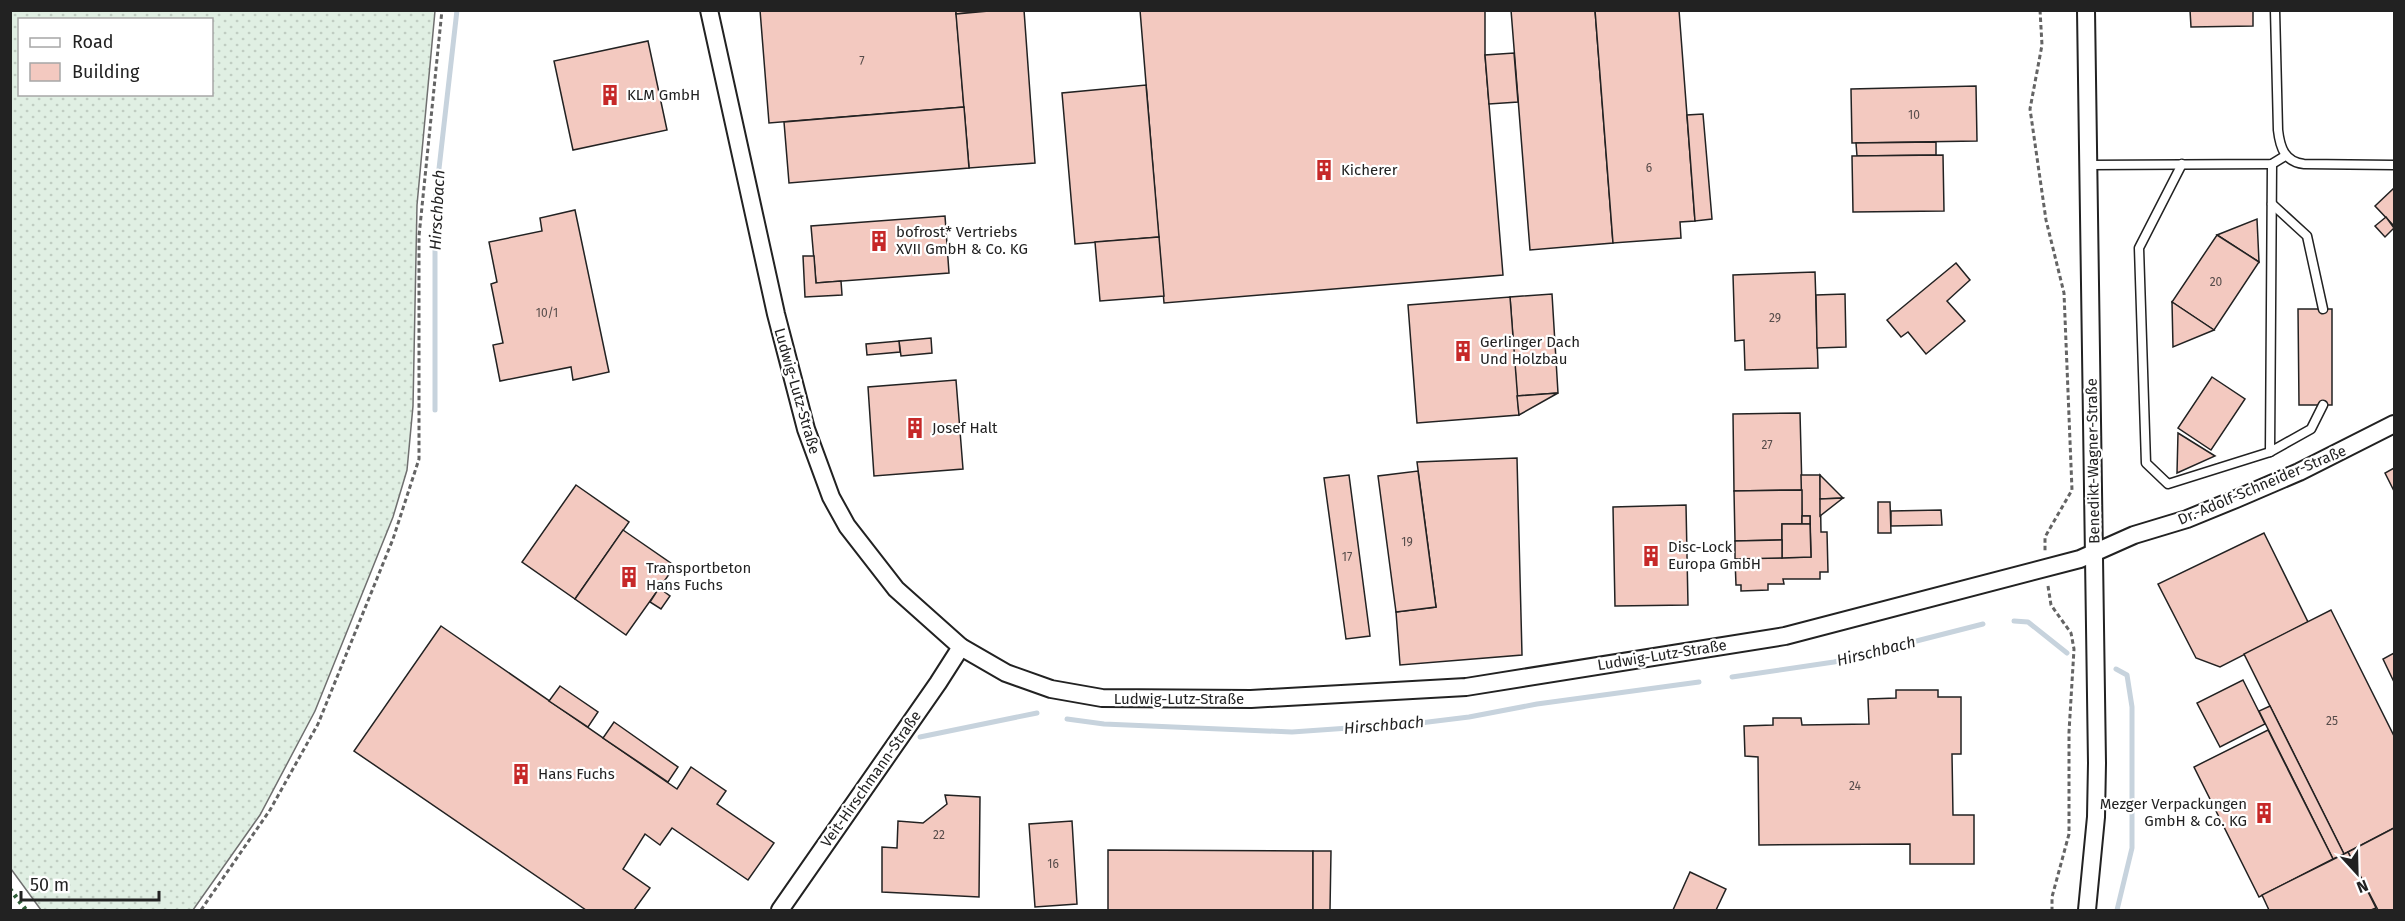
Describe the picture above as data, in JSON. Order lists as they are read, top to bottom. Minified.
{"streets":{"street":["Ludwig-Lutz-Straße","Benedikt-Wagner-Straße","Dr.-Adolf-Schneider-Straße","Veit-Hirschmann-Straße"]},"crossings":[["Ludwig-Lutz-Straße","Benedikt-Wagner-Straße"],["Ludwig-Lutz-Straße","Dr.-Adolf-Schneider-Straße"],["Ludwig-Lutz-Straße","Veit-Hirschmann-Straße"],["Benedikt-Wagner-Straße","Dr.-Adolf-Schneider-Straße"]],"water":["Hirschbach"],"places":{"building":["KLM GmbH","Kicherer","bofrost* Vertriebs XVII GmbH & Co. KG","Gerlinger Dach Und Holzbau","Josef Halt","Disc-Lock Europa GmbH","Transportbeton Hans Fuchs","Hans Fuchs","Mezger Verpackungen GmbH & Co. KG"]},"house_numbers":["7","10","6","20","10/1","29","27","19","17","25","24","22","16"],"legend":["Road","Building"],"scale_bar":"50 m","north":"bottom"}
